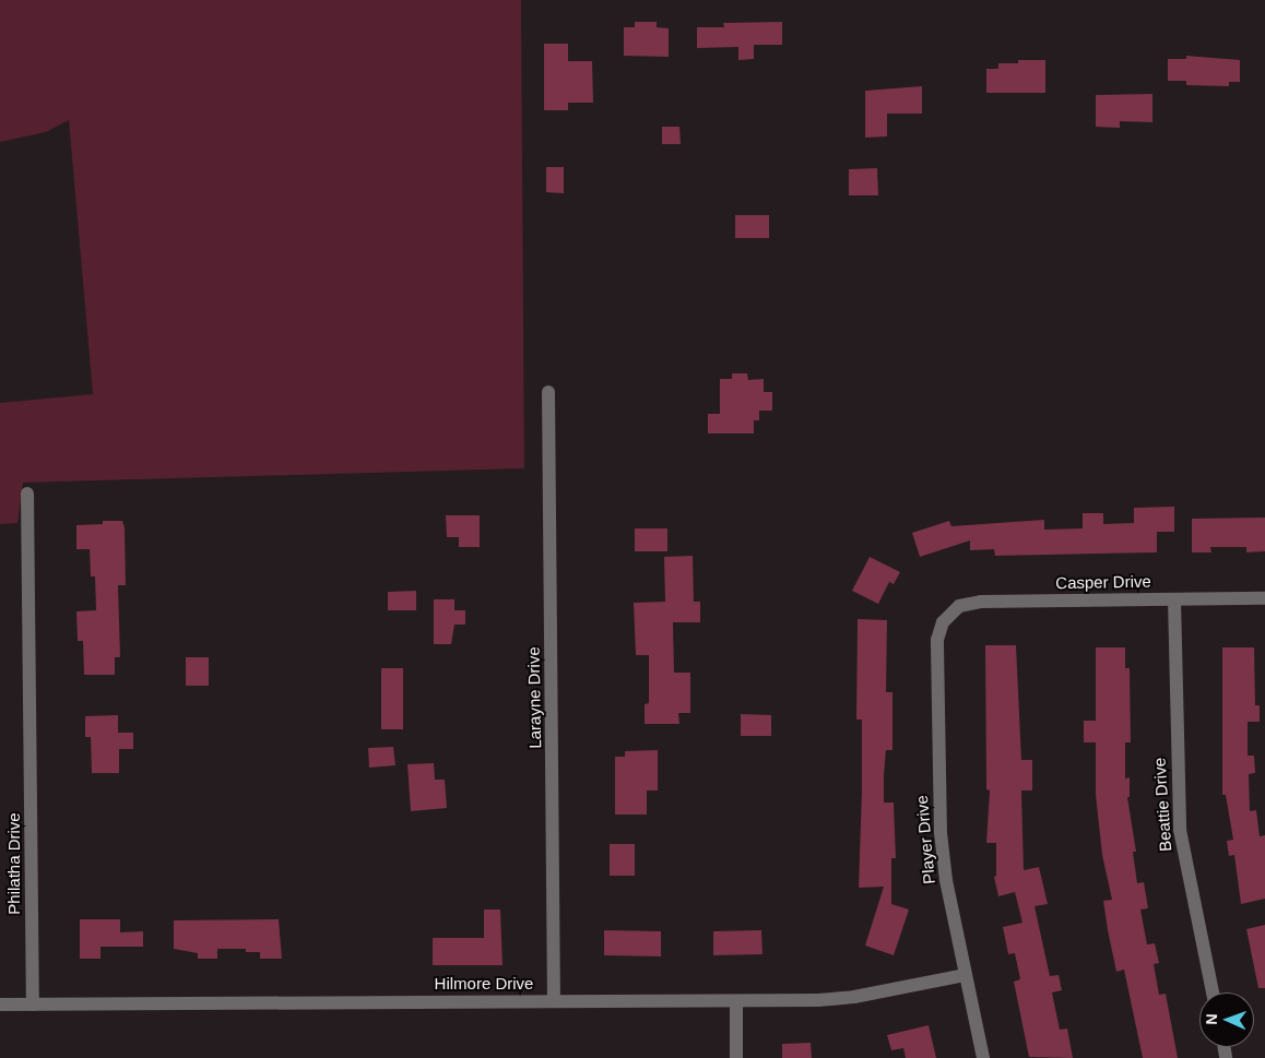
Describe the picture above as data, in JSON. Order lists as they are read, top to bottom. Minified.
{"streets":{"street":["Casper Drive","Larayne Drive","Beattie Drive","Player Drive","Philatha Drive","Hilmore Drive"]},"crossings":[["Casper Drive","Beattie Drive"],["Casper Drive","Player Drive"],["Larayne Drive","Hilmore Drive"],["Player Drive","Hilmore Drive"],["Philatha Drive","Hilmore Drive"]],"north":"left"}
